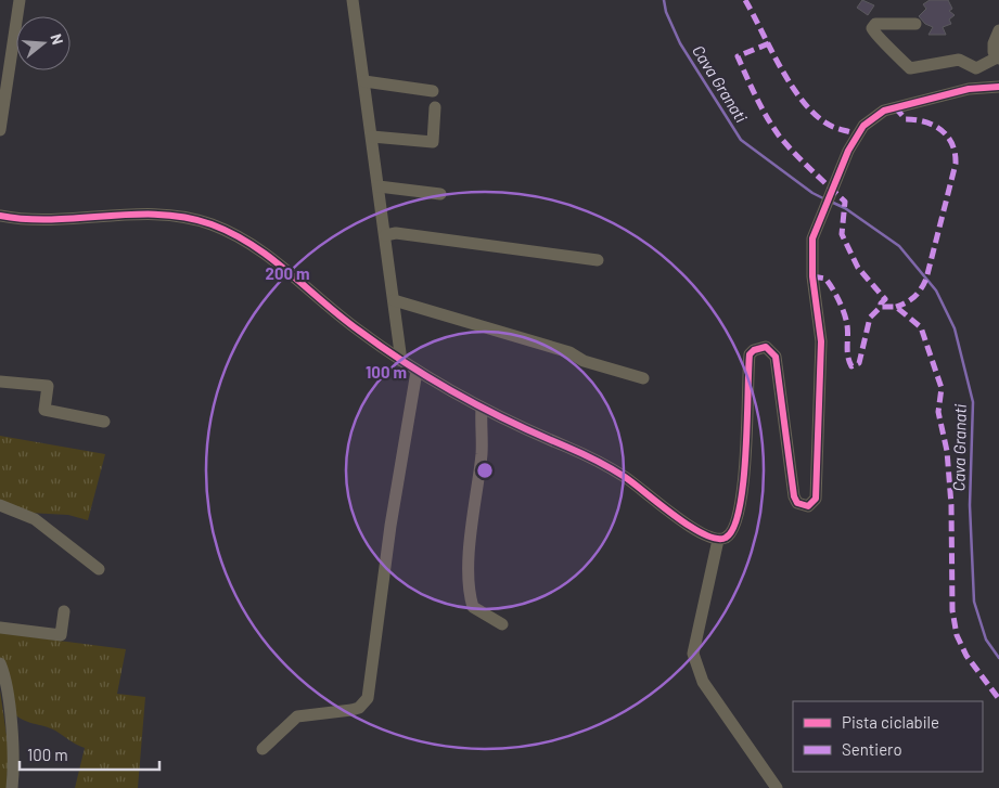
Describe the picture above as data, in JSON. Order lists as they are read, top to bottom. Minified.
{"water":["Cava Granati"],"legend":["Pista ciclabile","Sentiero"],"scale_bar":"100 m","north":"right","rings":["200 m","100 m"]}
